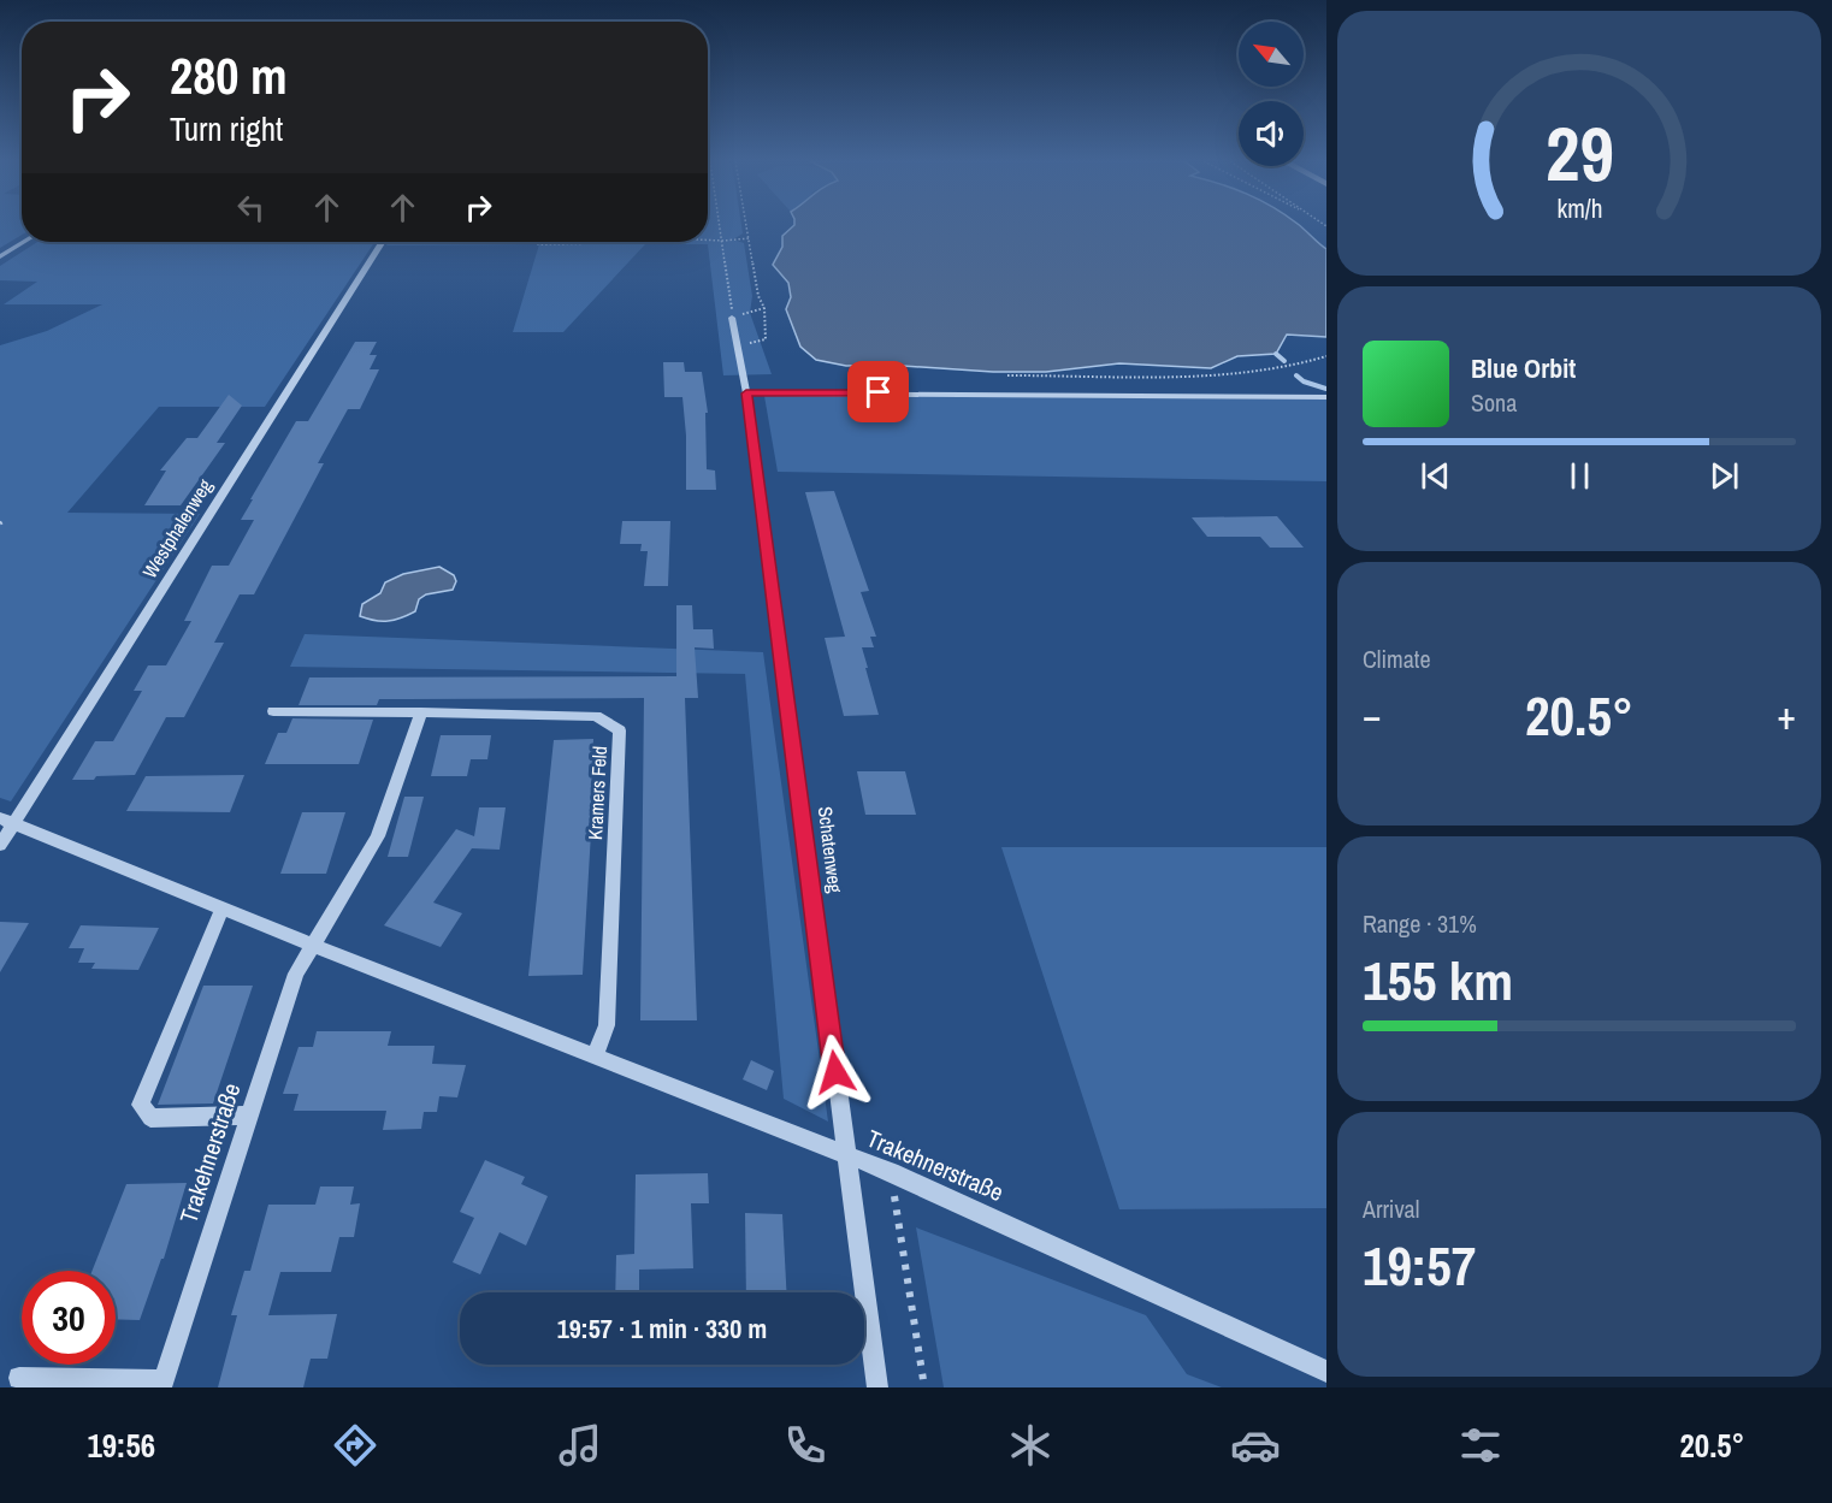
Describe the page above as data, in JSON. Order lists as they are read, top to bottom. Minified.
{"streets":{"street":["Westphalenweg","Kramers Feld","Schatenweg","Trakehnerstraße"]},"crossings":[["Westphalenweg","Trakehnerstraße"],["Kramers Feld","Trakehnerstraße"],["Schatenweg","Trakehnerstraße"]],"north":"top left","page":{"turn":["280 m","Turn right"],"song":["Blue Orbit","Sona"],"tile":["Climate",["Range · 31%","155 km"],["Arrival","19:57"]],"heat":["−","20.5°","+"],"limit":"30","trip":"19:57 · 1 min · 330 m","tabs":["19:56","20.5°"],"gauge":["29","km/h"]}}
